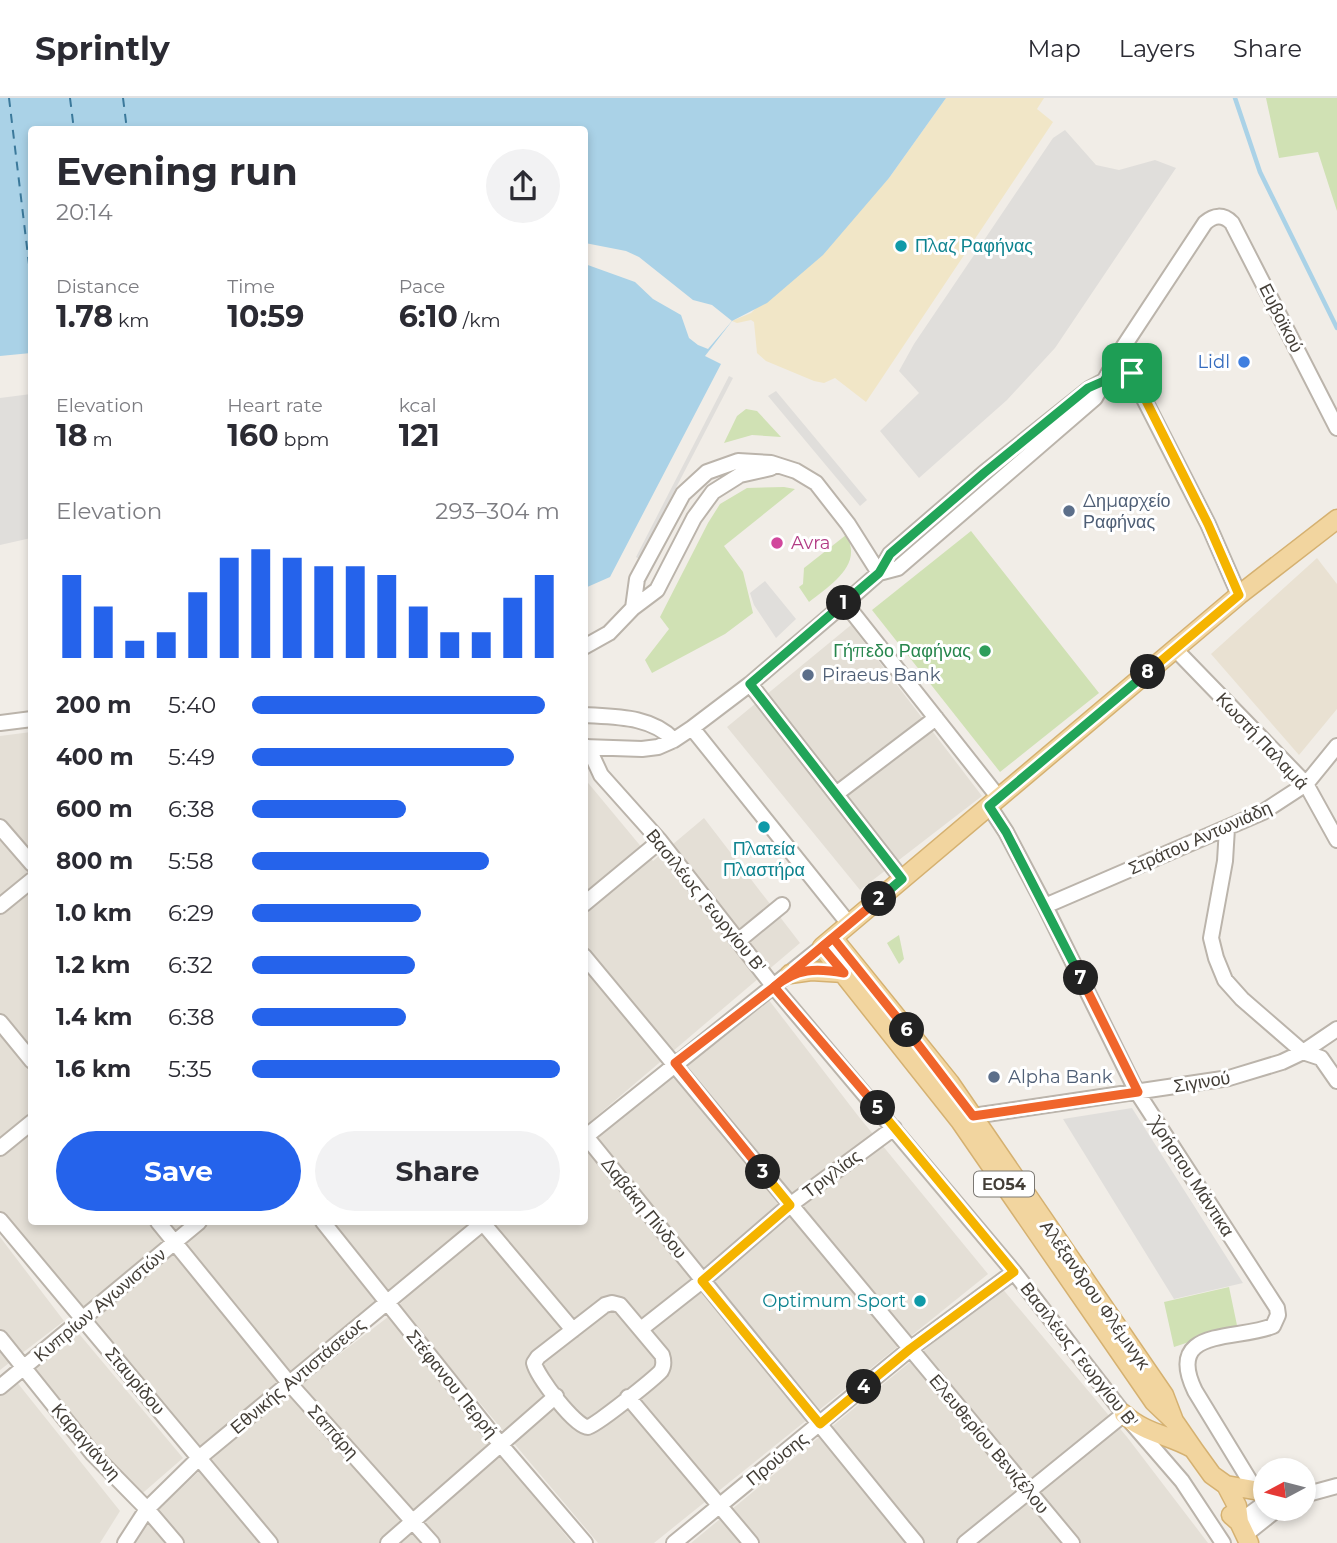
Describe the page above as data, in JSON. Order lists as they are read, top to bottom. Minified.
{"streets":{"main road":["ΕΟ54","Αλέξανδρου Φλέμινγκ"],"street":["Ευβοϊκού","Κωστή Παλαμά","Στράτου Αντωνιάδη","Βασιλέως Γεωργίου Β'","Σιγινού","Τριγλίας","Χρήστου Μάντικα","Δαβάκη Πίνδου","Κυπρίων Αγωνιστών","Εθνικής Αντιστάσεως","Σταυρίδου","Στέφανου Περρή","Σαπάρη","Καραγιάννη","Ελευθερίου Βενιζέλου","Προύσης"]},"crossings":[["Κωστή Παλαμά","Στράτου Αντωνιάδη"],["Στράτου Αντωνιάδη","Χρήστου Μάντικα"],["Βασιλέως Γεωργίου Β'","Τριγλίας"],["Βασιλέως Γεωργίου Β'","Προύσης"],["Σιγινού","Χρήστου Μάντικα"],["Σιγινού","Αλέξανδρου Φλέμινγκ"],["Τριγλίας","Δαβάκη Πίνδου"],["Τριγλίας","Ελευθερίου Βενιζέλου"],["Δαβάκη Πίνδου","Προύσης"],["Κυπρίων Αγωνιστών","Σταυρίδου"],["Κυπρίων Αγωνιστών","Σαπάρη"],["Κυπρίων Αγωνιστών","Καραγιάννη"],["Εθνικής Αντιστάσεως","Σταυρίδου"],["Εθνικής Αντιστάσεως","Στέφανου Περρή"],["Εθνικής Αντιστάσεως","Σαπάρη"],["Εθνικής Αντιστάσεως","Καραγιάννη"],["Ελευθερίου Βενιζέλου","Προύσης"]],"places":["Πλαζ Ραφήνας","Lidl","Δημαρχείο Ραφήνας","Avra","Γήπεδο Ραφήνας","Piraeus Bank","Πλατεία Πλαστήρα","Alpha Bank","Optimum Sport"],"north":"left","page":{"header":"Sprintly","nav":["Map","Layers","Share"],"heading":["Evening run","20:14"],"stats":[["Distance","1.78 km"],["Time","10:59"],["Pace","6:10 /km"],["Elevation","18 m"],["Heart rate","160 bpm"],["kcal","121"]],"chart":["Elevation","293–304 m"],"pins":["1","8","2","7","6","5","3","4"],"list":[{"name":"200 m","note":"5:40"},{"name":"400 m","note":"5:49"},{"name":"600 m","note":"6:38"},{"name":"800 m","note":"5:58"},{"name":"1.0 km","note":"6:29"},{"name":"1.2 km","note":"6:32"},{"name":"1.4 km","note":"6:38"},{"name":"1.6 km","note":"5:35"}],"buttons":["Save","Share"]}}
